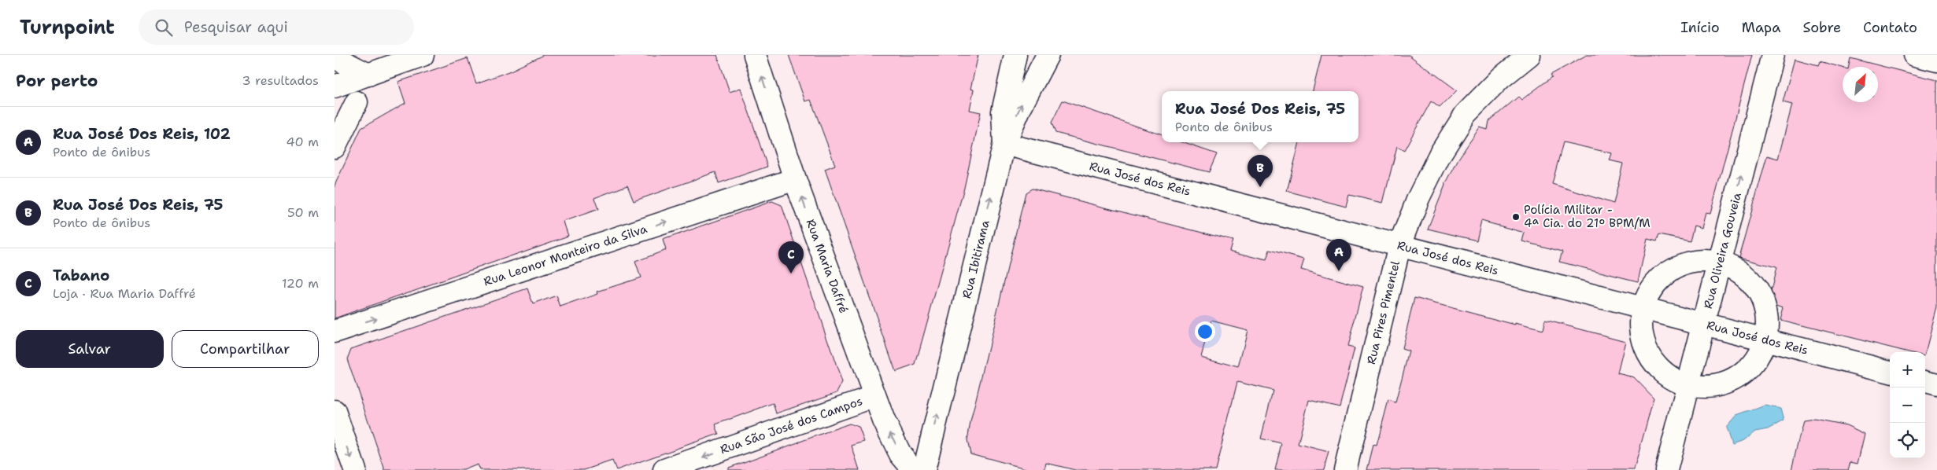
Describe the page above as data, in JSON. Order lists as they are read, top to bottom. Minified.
{"streets":{"street":["Rua José dos Reis","Rua Oliveira Gouveia","Rua Leonor Monteiro da Silva","Rua Ibitirama","Rua Maria Daffré","Rua Pires Pimentel","Rua São José dos Campos"]},"crossings":[["Rua José dos Reis","Rua Oliveira Gouveia"],["Rua José dos Reis","Rua Ibitirama"],["Rua José dos Reis","Rua Pires Pimentel"],["Rua Leonor Monteiro da Silva","Rua Maria Daffré"],["Rua Maria Daffré","Rua São José dos Campos"]],"one_way":["Rua Oliveira Gouveia","Rua Leonor Monteiro da Silva","Rua Ibitirama","Rua Maria Daffré","Rua São José dos Campos"],"places":["Polícia Militar - 4ª Cia. do 21º BPM/M"],"north":"top right","page":{"header":"Turnpoint","search":"Pesquisar aqui","nav":["Início","Mapa","Sobre","Contato"],"heading":["Por perto","3 resultados"],"popup":["Rua José Dos Reis, 75","Ponto de ônibus"],"list":[{"mark":"A","name":"Rua José Dos Reis, 102","note":"Ponto de ônibus","value":"40 m"},{"mark":"B","name":"Rua José Dos Reis, 75","note":"Ponto de ônibus","value":"50 m"},{"mark":"C","name":"Tabano","note":"Loja · Rua Maria Daffré","value":"120 m"}],"pins":["B","A","C"],"buttons":["Salvar","Compartilhar"],"map_buttons":["+","−"]}}
